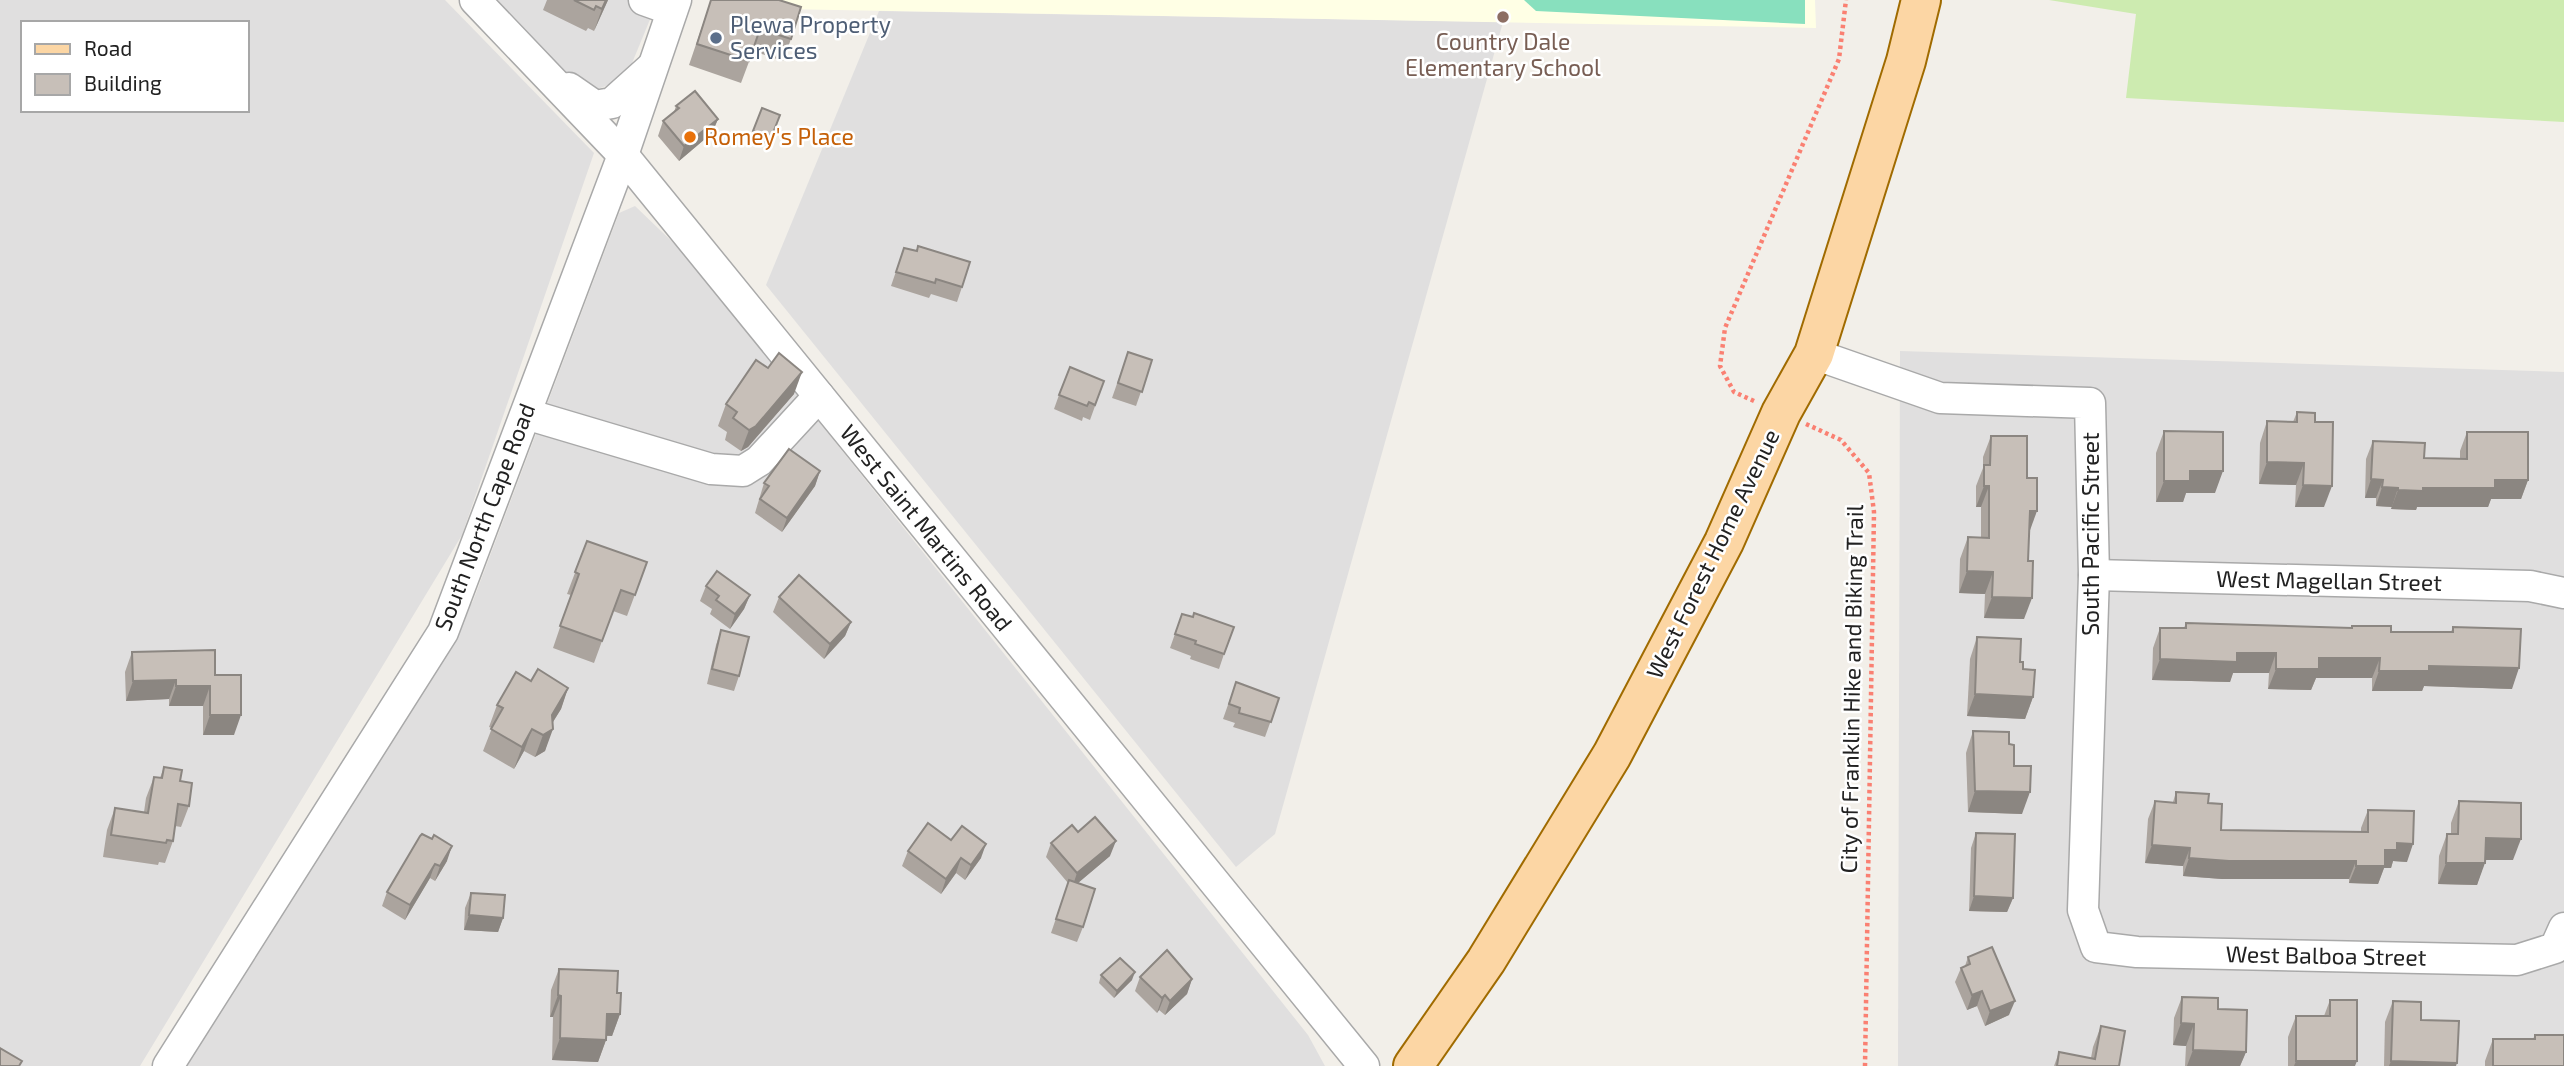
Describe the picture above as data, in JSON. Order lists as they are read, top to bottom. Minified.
{"streets":{"main road":["West Forest Home Avenue"],"street":["South North Cape Road","West Saint Martins Road","South Pacific Street","West Magellan Street","West Balboa Street"],"path":["City of Franklin Hike and Biking Trail"]},"crossings":[["South North Cape Road","West Saint Martins Road"],["South Pacific Street","West Forest Home Avenue"],["South Pacific Street","West Magellan Street"],["South Pacific Street","West Balboa Street"],["West Forest Home Avenue","City of Franklin Hike and Biking Trail"]],"places":["Country Dale Elementary School","Plewa Property Services","Romey's Place"],"legend":["Road","Building"]}
